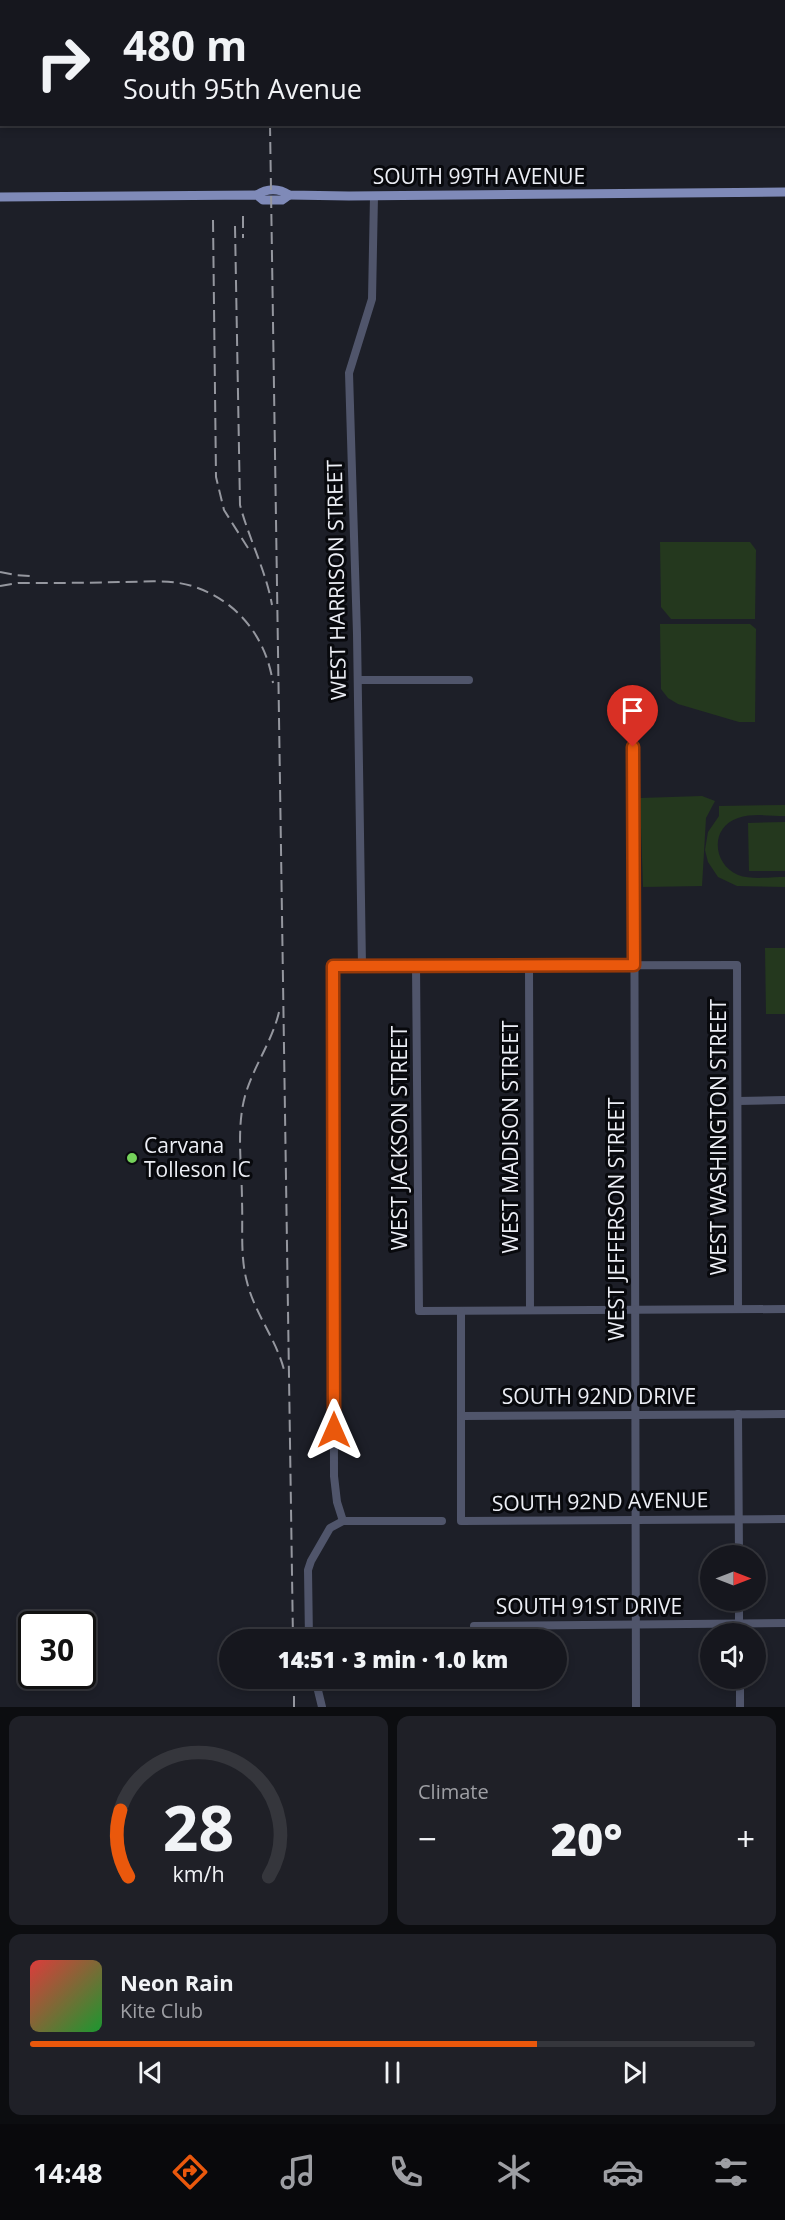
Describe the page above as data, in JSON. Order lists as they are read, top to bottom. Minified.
{"streets":{"main road":["SOUTH 99TH AVENUE"],"street":["WEST HARRISON STREET","WEST MADISON STREET","WEST WASHINGTON STREET","WEST JACKSON STREET","WEST JEFFERSON STREET","SOUTH 92ND DRIVE","SOUTH 92ND AVENUE","SOUTH 91ST DRIVE"]},"crossings":[["SOUTH 99TH AVENUE","WEST HARRISON STREET"],["WEST WASHINGTON STREET","WEST JEFFERSON STREET"],["WEST JEFFERSON STREET","SOUTH 92ND DRIVE"],["WEST JEFFERSON STREET","SOUTH 92ND AVENUE"],["WEST JEFFERSON STREET","SOUTH 91ST DRIVE"],["SOUTH 92ND DRIVE","SOUTH 92ND AVENUE"]],"places":["Carvana Tolleson IC"],"north":"right","page":{"turn":["480 m","South 95th Avenue"],"limit":"30","trip":"14:51 · 3 min · 1.0 km","tile":"Climate","heat":["−","20°","+"],"song":["Neon Rain","Kite Club"],"tabs":"14:48","gauge":["28","km/h"]}}
